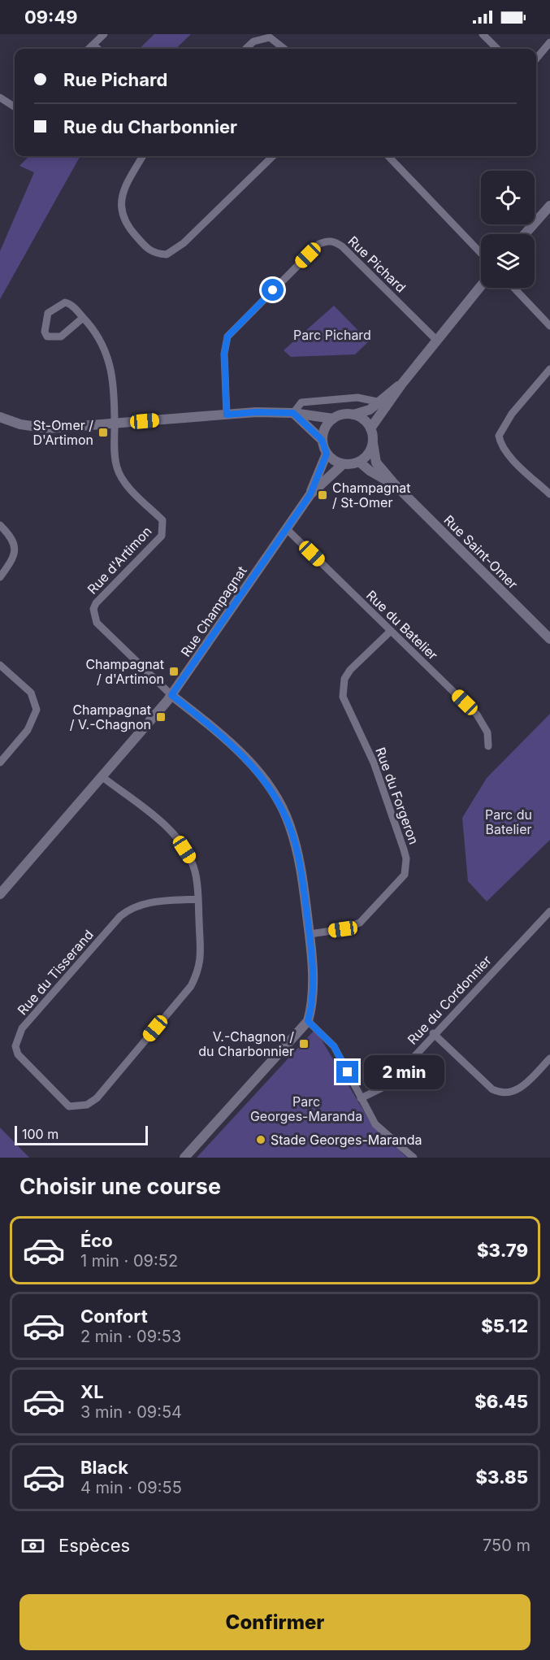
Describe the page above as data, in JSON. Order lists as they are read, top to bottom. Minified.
{"streets":{"street":["Rue Pichard","Rue Saint-Omer","Rue d'Artimon","Rue Champagnat","Rue du Batelier","Rue du Forgeron","Rue du Tisserand","Rue du Cordonnier"]},"crossings":[["Rue Saint-Omer","Rue Champagnat"],["Rue d'Artimon","Rue Champagnat"],["Rue Champagnat","Rue du Batelier"],["Rue Champagnat","Rue du Tisserand"],["Rue du Batelier","Rue du Forgeron"]],"parks":["Parc Pichard","Parc du Batelier","Parc Georges-Maranda"],"places":{"transit":["St-Omer / D'Artimon","Champagnat / St-Omer","Champagnat / d'Artimon","Champagnat / V.-Chagnon","V.-Chagnon / du Charbonnier"],"other":["Stade Georges-Maranda"]},"scale_bar":"100 m","page":{"status":"09:49","banner":["Rue Pichard","Rue du Charbonnier"],"bubble":"2 min","scale":"100 m","heading":"Choisir une course","list":[{"name":"Éco","note":"1 min · 09:52","value":"$3.79"},{"name":"Confort","note":"2 min · 09:53","value":"$5.12"},{"name":"XL","note":"3 min · 09:54","value":"$6.45"},{"name":"Black","note":"4 min · 09:55","value":"$3.85"}],"pay":["Espèces","750 m"],"buttons":"Confirmer"}}
